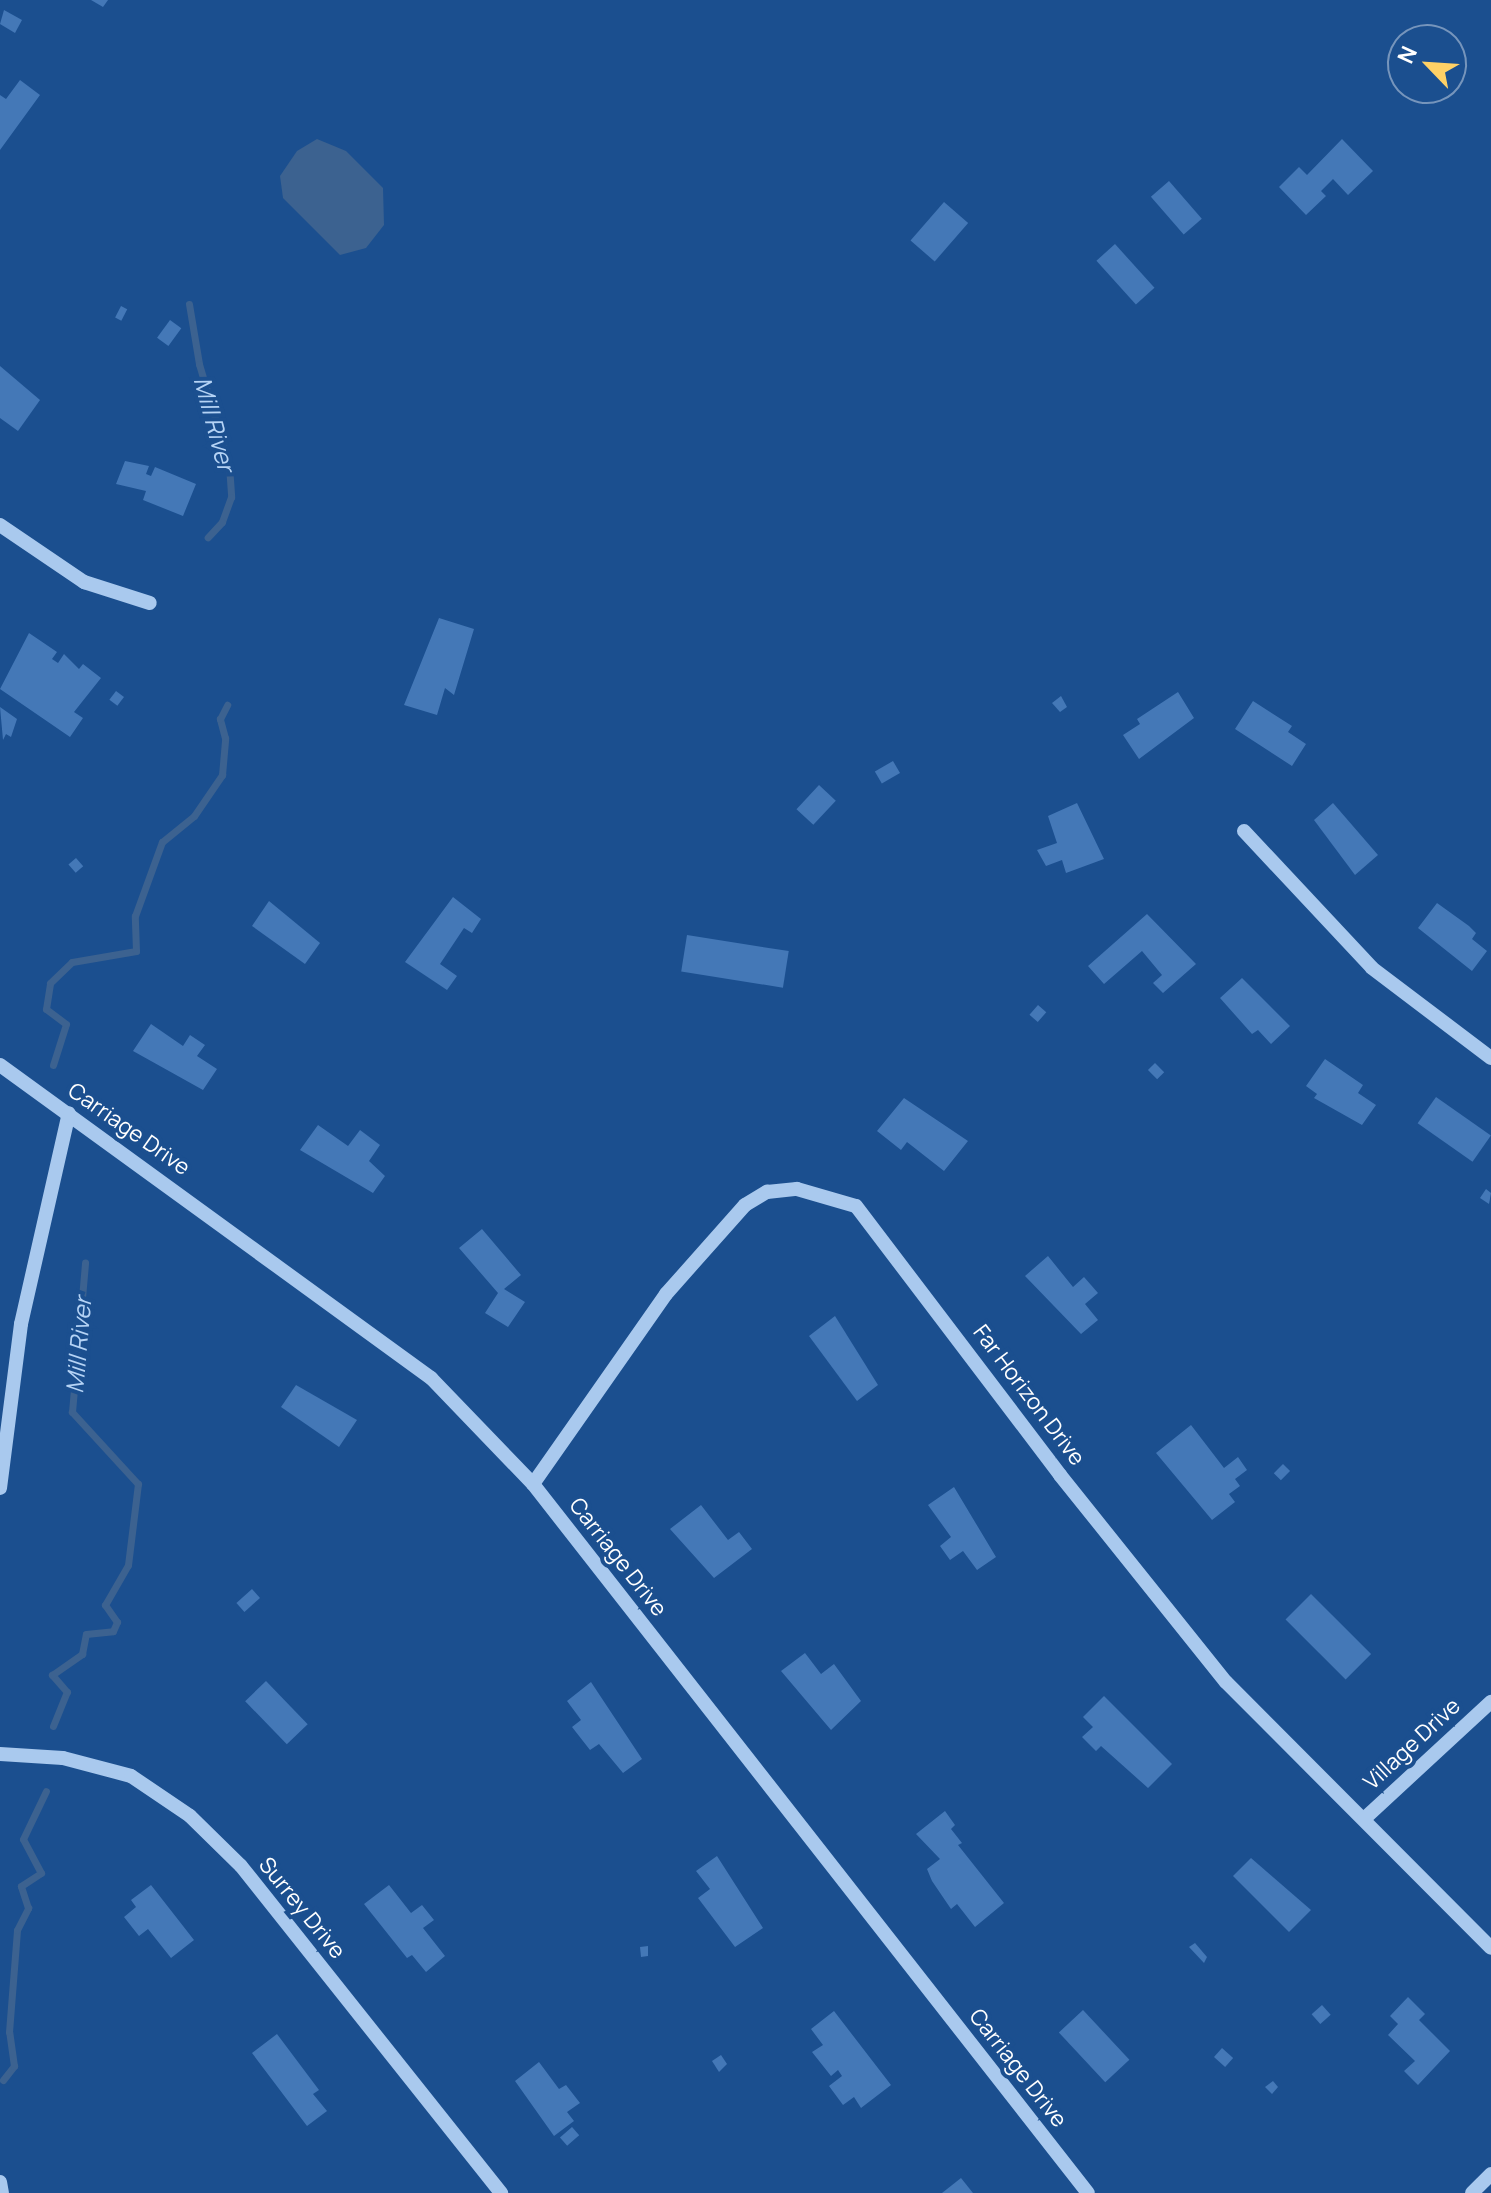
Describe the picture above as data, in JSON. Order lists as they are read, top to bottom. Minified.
{"streets":{"street":["Carriage Drive","Far Horizon Drive","Village Drive","Surrey Drive"]},"crossings":[["Carriage Drive","Far Horizon Drive"],["Far Horizon Drive","Village Drive"]],"water":["Mill River"],"north":"top left"}
